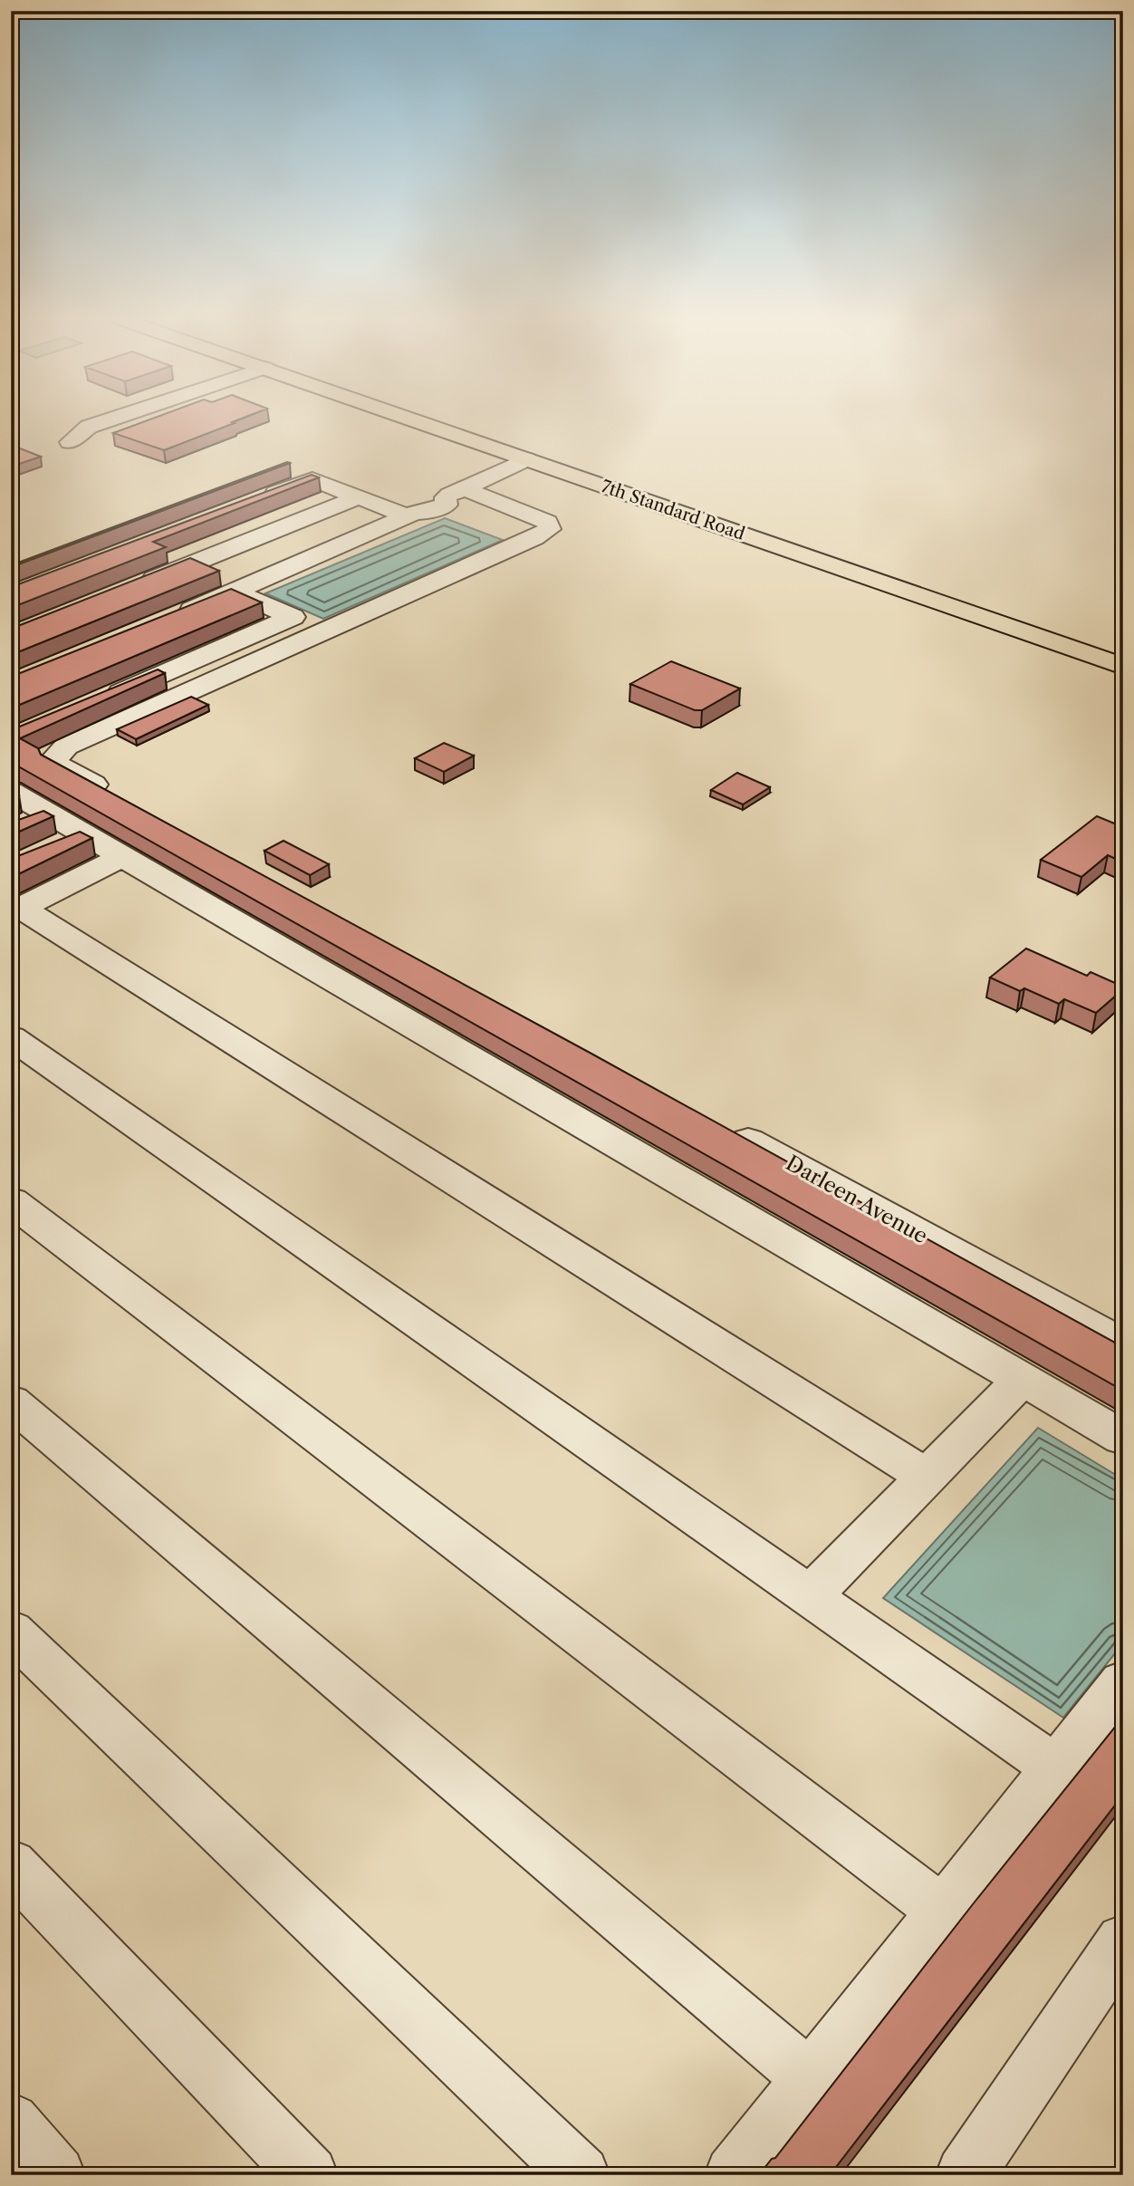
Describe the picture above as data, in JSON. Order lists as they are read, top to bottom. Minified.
{"streets":{"main road":["7th Standard Road"],"street":["Darleen Avenue"]}}
